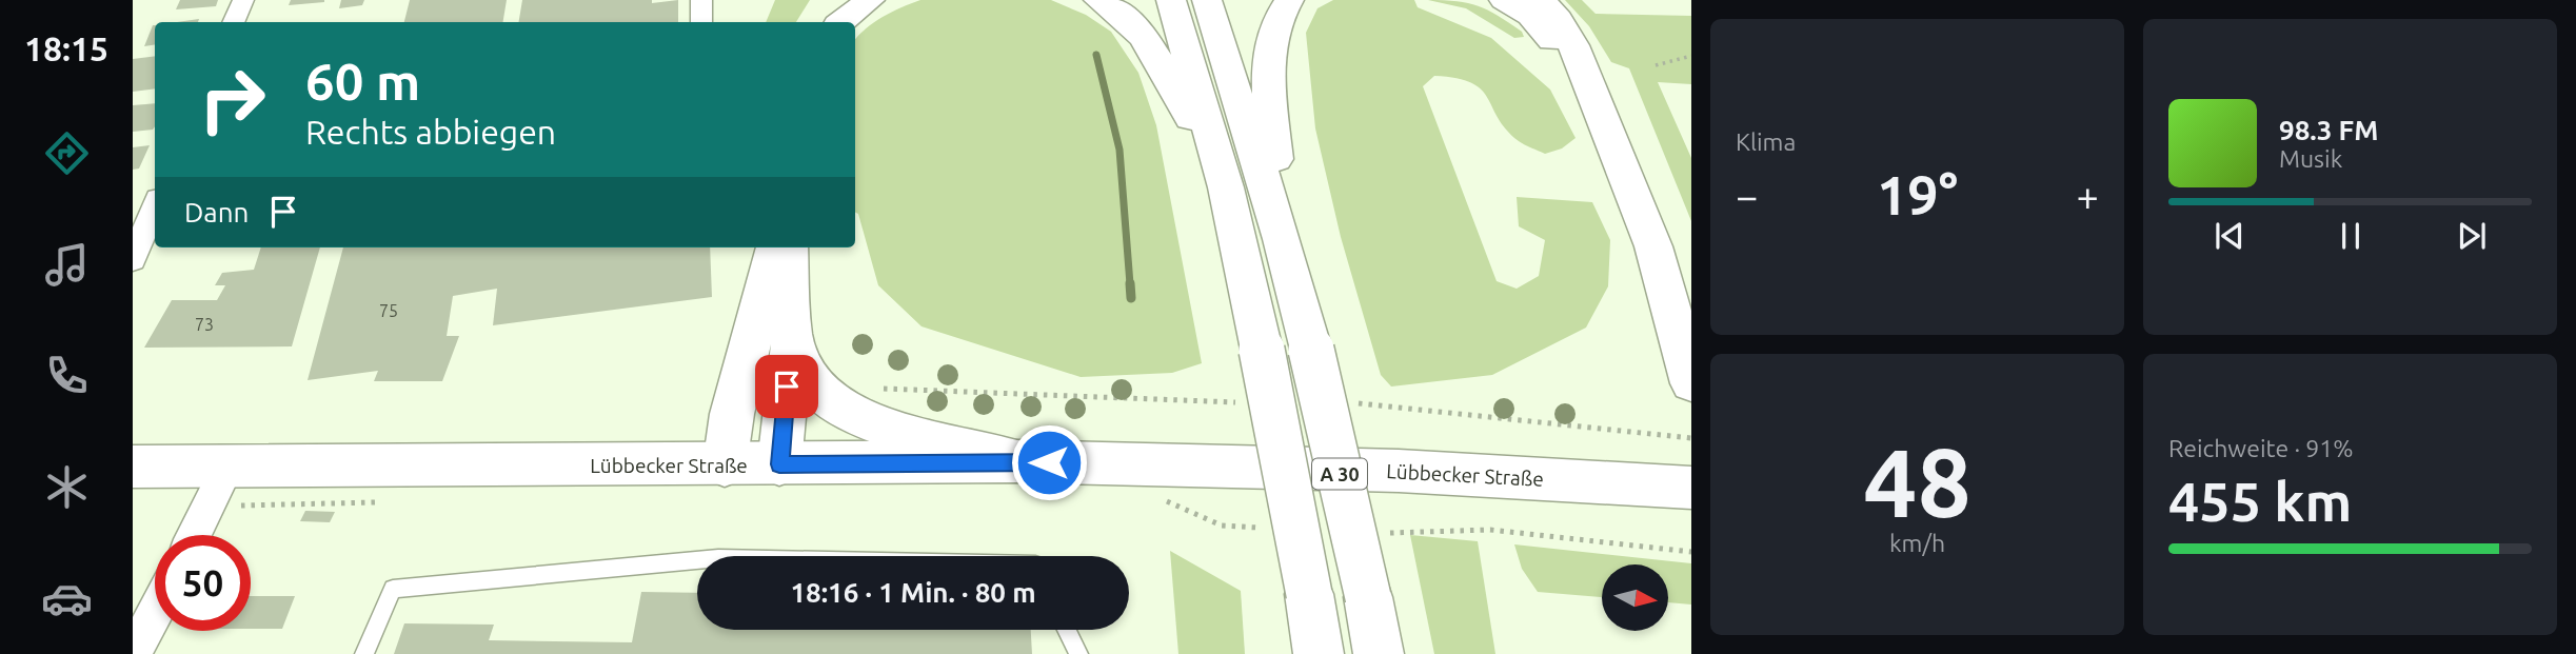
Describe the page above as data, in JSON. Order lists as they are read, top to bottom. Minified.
{"streets":{"main road":["Lübbecker Straße","A 30"]},"house_numbers":["75","73"],"north":"right","page":{"tabs":"18:15","tile":["Klima",["48","km/h"],["Reichweite · 91%","455 km"]],"turn":["60 m","Rechts abbiegen"],"song":["98.3 FM","Musik"],"heat":["−","19°","+"],"then":"Dann","limit":"50","trip":"18:16 · 1 Min. · 80 m"}}
